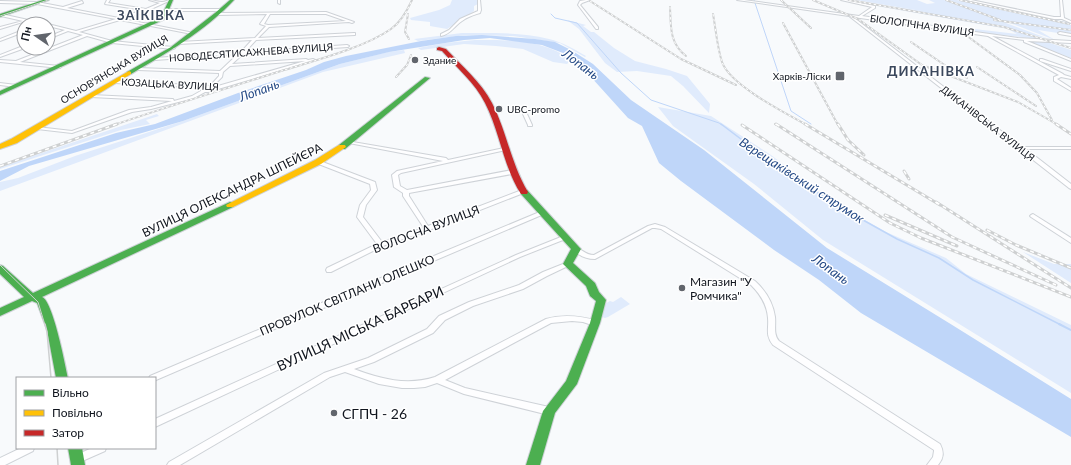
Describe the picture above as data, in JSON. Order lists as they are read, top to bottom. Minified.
{"streets":{"street":["БІОЛОГІЧНА ВУЛИЦЯ","НОВОДЕСЯТИСАЖНЕВА ВУЛИЦЯ","ОСНОВ’ЯНСЬКА ВУЛИЦЯ","КОЗАЦЬКА ВУЛИЦЯ","ДИКАНІВСЬКА ВУЛИЦЯ","ВУЛИЦЯ ОЛЕКСАНДРА ШПЕЙЄРА","ВОЛОСНА ВУЛИЦЯ","ПРОВУЛОК СВІТЛАНИ ОЛЕШКО","ВУЛИЦЯ МІСЬКА БАРБАРИ"]},"crossings":[["БІОЛОГІЧНА ВУЛИЦЯ","ДИКАНІВСЬКА ВУЛИЦЯ"],["НОВОДЕСЯТИСАЖНЕВА ВУЛИЦЯ","ОСНОВ’ЯНСЬКА ВУЛИЦЯ"],["ОСНОВ’ЯНСЬКА ВУЛИЦЯ","КОЗАЦЬКА ВУЛИЦЯ"]],"districts":["ЗАЇКІВКА","ДИКАНІВКА"],"water":["Лопань","Верещаківський струмок"],"places":{"other":["Здание","UBC-promo","Магазин \"У Ромчика\"","СГПЧ - 26"],"transit":["Харків-Ліски"]},"legend":["Вільно","Повільно","Затор"],"north":"left"}
